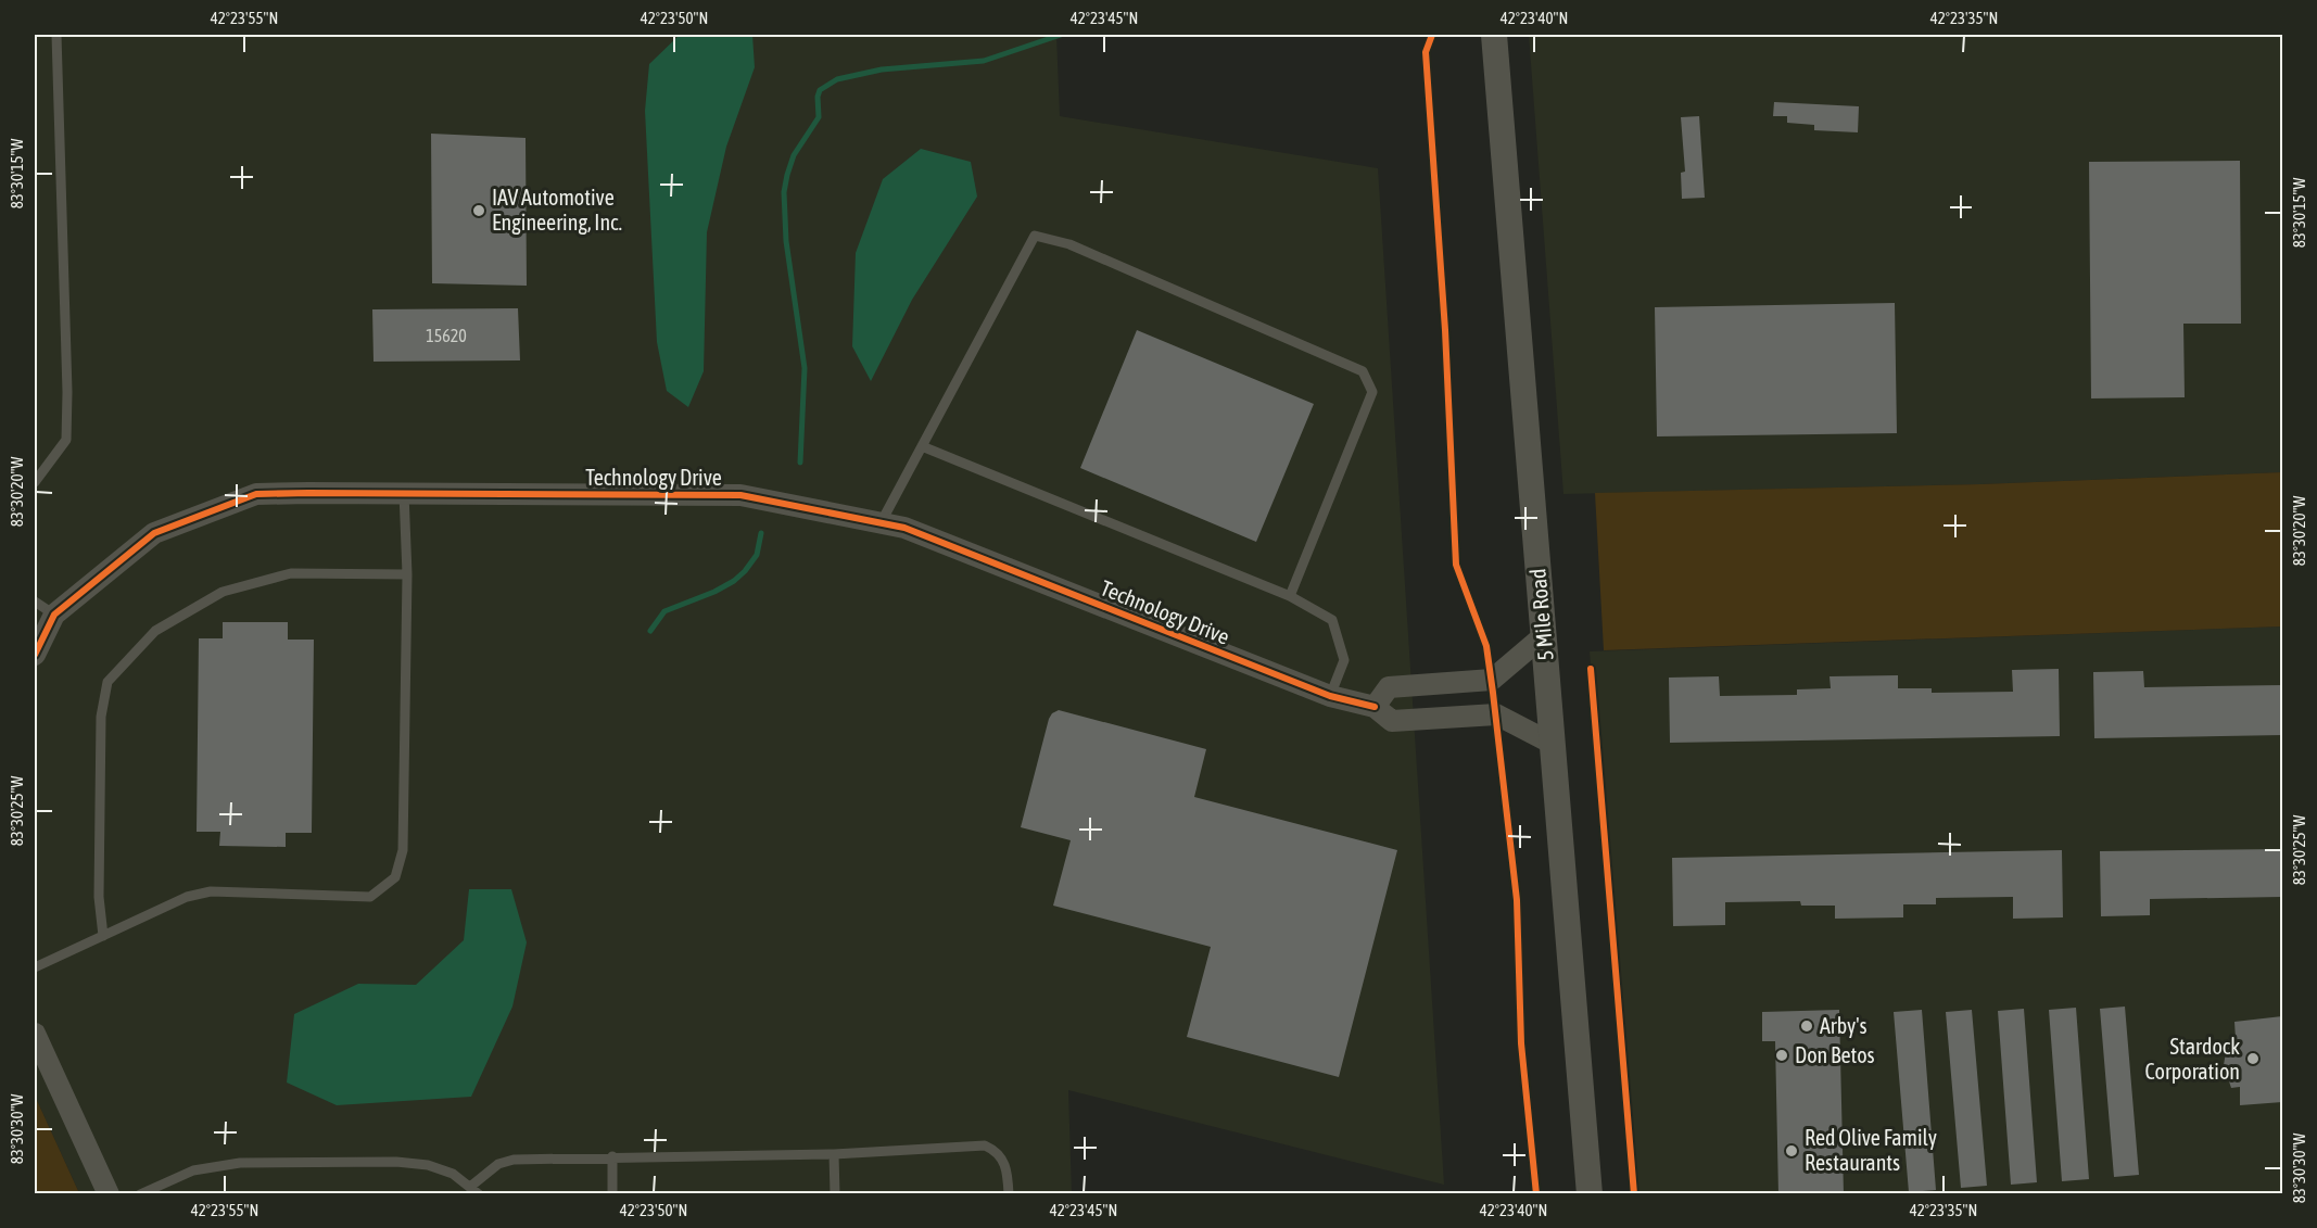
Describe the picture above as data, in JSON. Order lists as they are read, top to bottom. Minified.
{"streets":{"street":["Technology Drive","5 Mile Road"]},"crossings":[["Technology Drive","5 Mile Road"]],"places":["IAV Automotive Engineering, Inc.","Arby's","Don Betos","Stardock Corporation","Red Olive Family Restaurants"],"house_numbers":["15620"],"coordinates":["42°23'55\"N","42°23'50\"N","42°23'45\"N","42°23'40\"N","42°23'35\"N","83°30'15\"W","83°30'20\"W","83°30'25\"W","83°30'30\"W"]}
